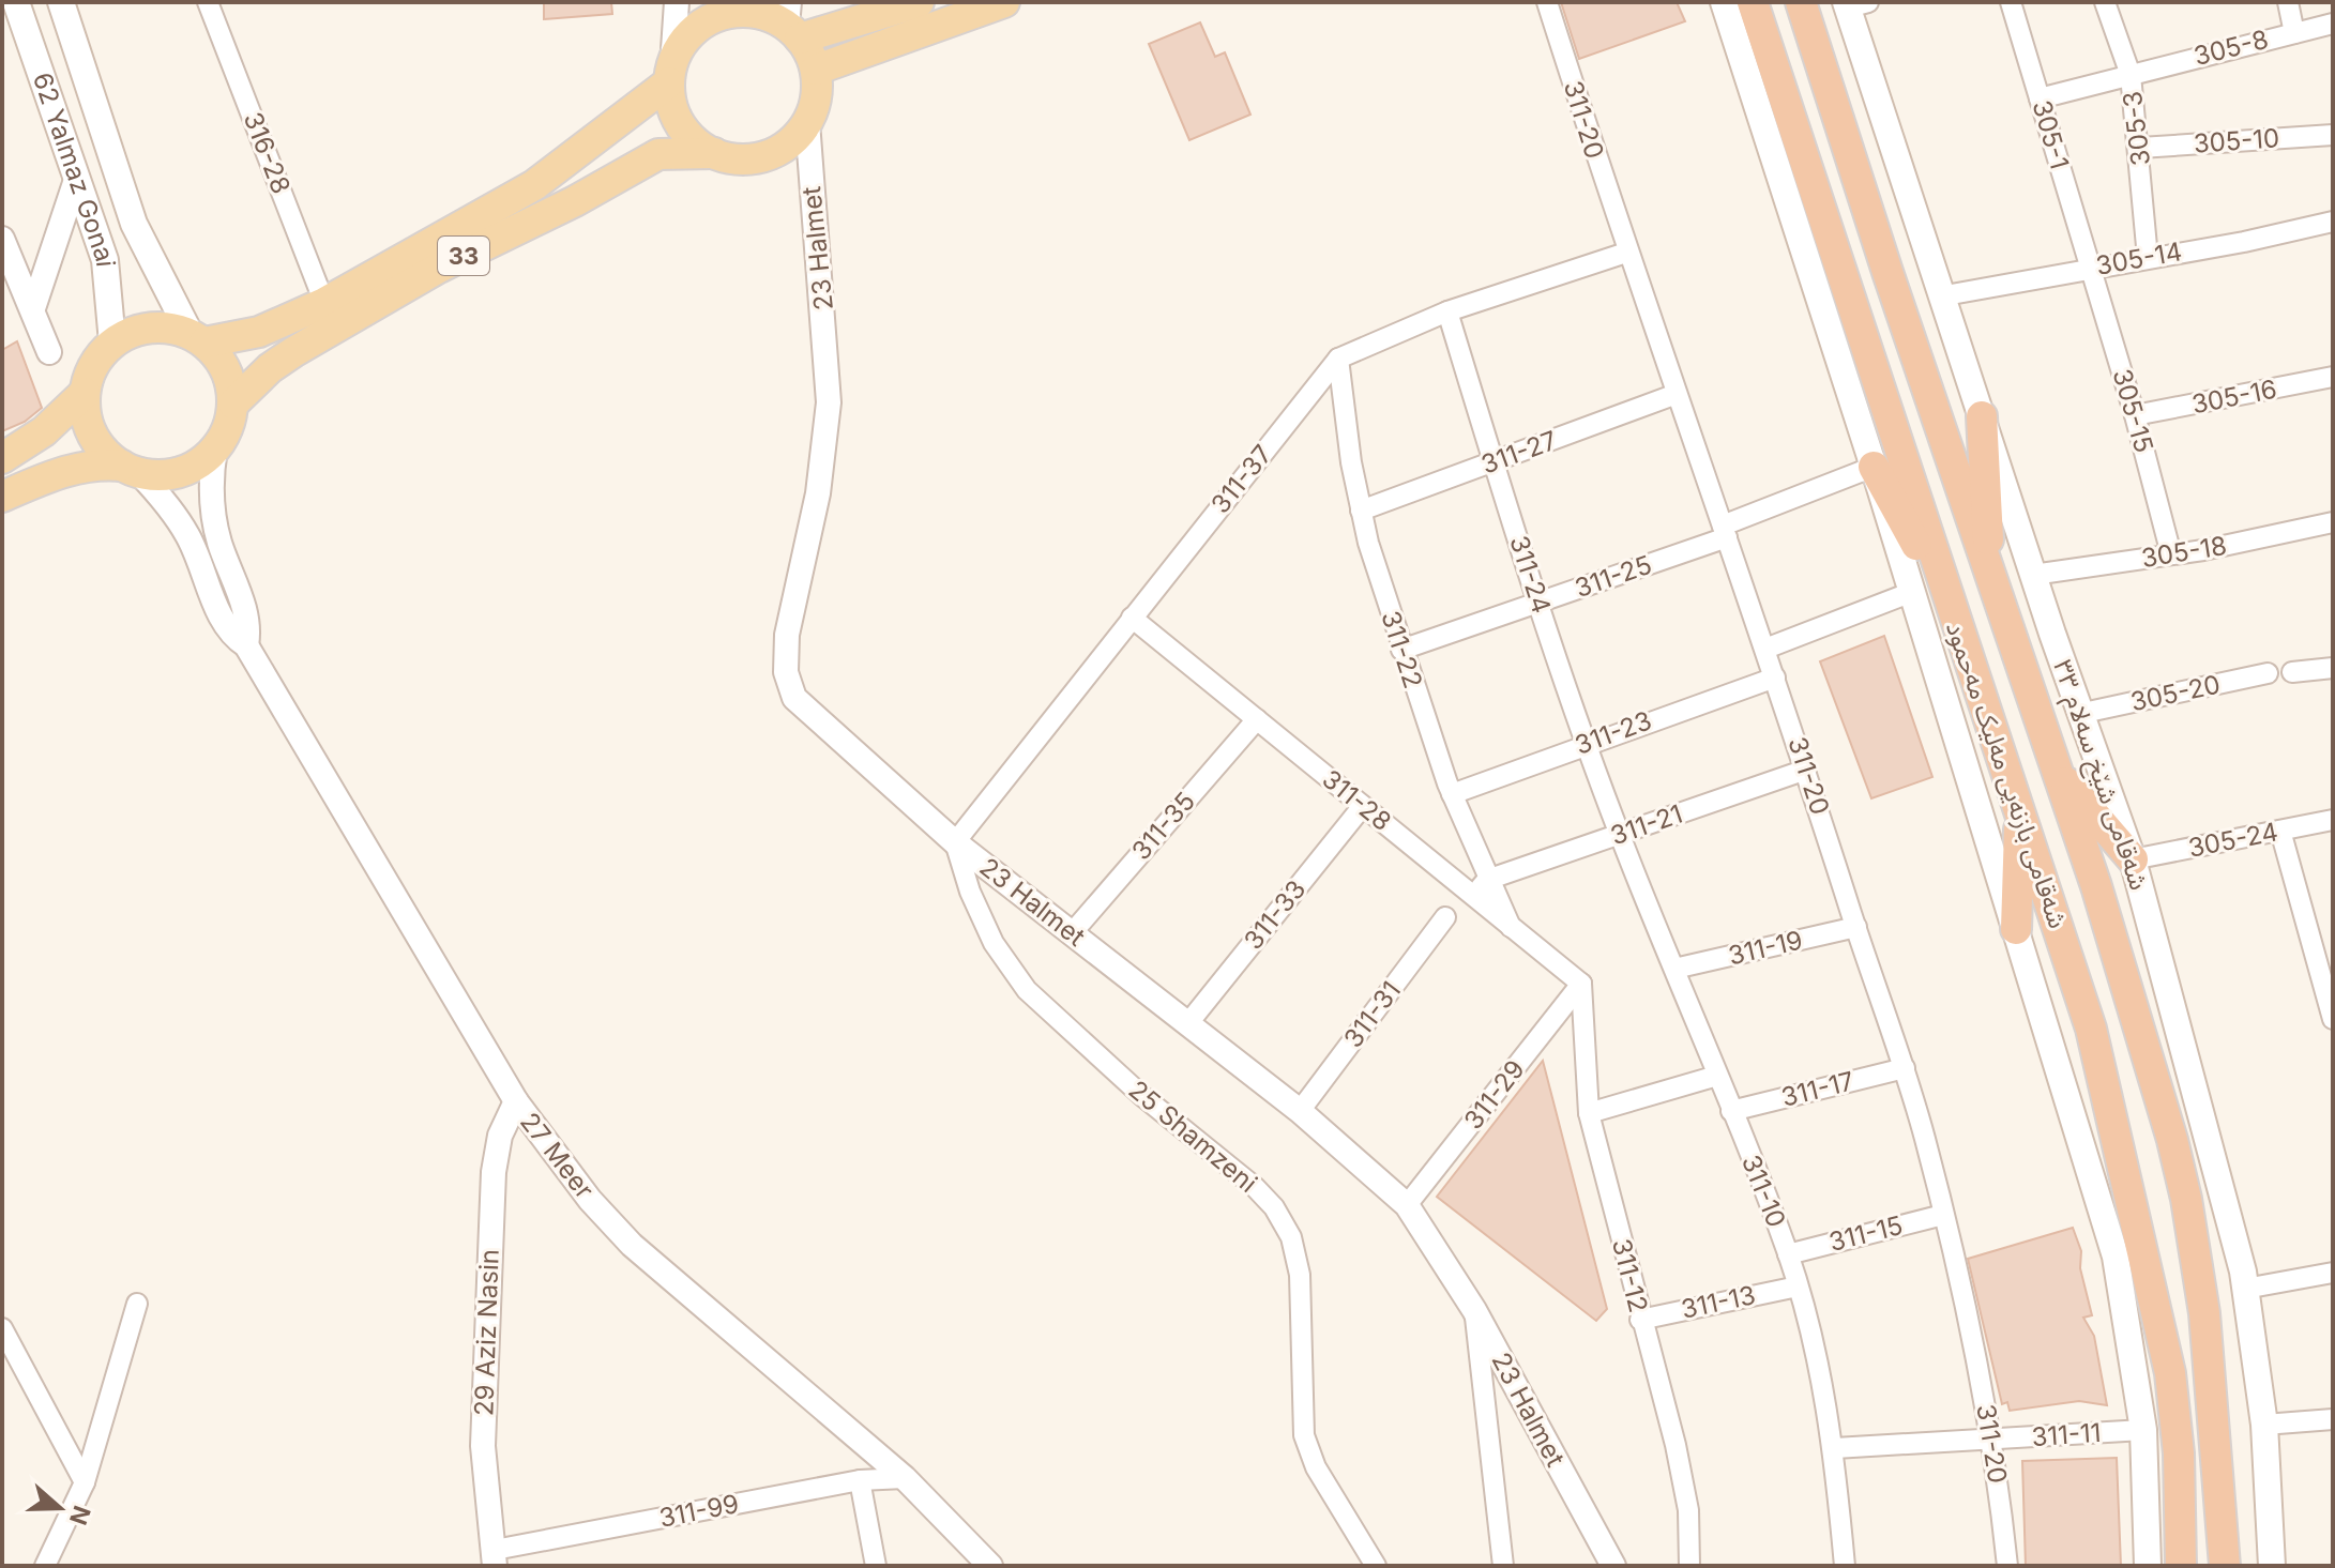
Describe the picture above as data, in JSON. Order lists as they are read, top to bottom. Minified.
{"streets":{"highway":["شەقامی بازنەیی مەلیک مەحمود"],"main road":["62 Yalmaz Gonai","33","شەقامی شێخ سەلام ٣٣"],"street":["305-8","311-20","305-3","305-1","305-10","316-28","23 Halmet","305-14","305-16","305-15","311-27","311-37","305-18","311-24","311-25","311-22","305-20","311-23","311-28","311-21","311-35","305-24","311-33","311-19","311-31","311-17","311-29","25 Shamzeni","27 Meer","311-10","311-15","311-12","311-13","29 Aziz Nasin","311-11","311-99"]},"crossings":[["305-8","305-3"],["305-8","305-1"],["311-20","311-27"],["311-20","311-37"],["311-20","311-25"],["311-20","311-23"],["311-20","311-21"],["311-20","311-19"],["311-20","311-17"],["311-20","311-15"],["311-20","311-11"],["305-3","305-10"],["305-3","305-14"],["305-1","305-14"],["305-1","305-15"],["316-28","33"],["62 Yalmaz Gonai","33"],["62 Yalmaz Gonai","27 Meer"],["23 Halmet","33"],["23 Halmet","311-37"],["23 Halmet","311-35"],["23 Halmet","311-33"],["23 Halmet","311-31"],["23 Halmet","311-29"],["23 Halmet","25 Shamzeni"],["33","27 Meer"],["305-14","305-15"],["305-14","شەقامی شێخ سەلام ٣٣"],["305-16","305-15"],["305-15","305-18"],["311-27","311-24"],["311-27","311-22"],["311-37","311-24"],["311-37","311-22"],["311-37","311-28"],["311-37","25 Shamzeni"],["305-18","شەقامی شێخ سەلام ٣٣"],["311-24","311-25"],["311-24","311-23"],["311-24","311-21"],["311-24","311-10"],["311-25","311-22"],["311-22","311-23"],["311-22","311-28"],["311-22","311-21"],["305-20","شەقامی شێخ سەلام ٣٣"],["شەقامی شێخ سەلام ٣٣","305-24"],["311-28","311-35"],["311-28","311-33"],["311-28","311-29"],["311-28","311-12"],["311-21","311-10"],["311-19","311-10"],["311-17","311-10"],["311-29","311-12"],["27 Meer","29 Aziz Nasin"],["27 Meer","311-99"],["311-10","311-15"],["311-10","311-13"],["311-10","311-11"],["311-12","311-13"],["29 Aziz Nasin","311-99"]],"north":"right"}
